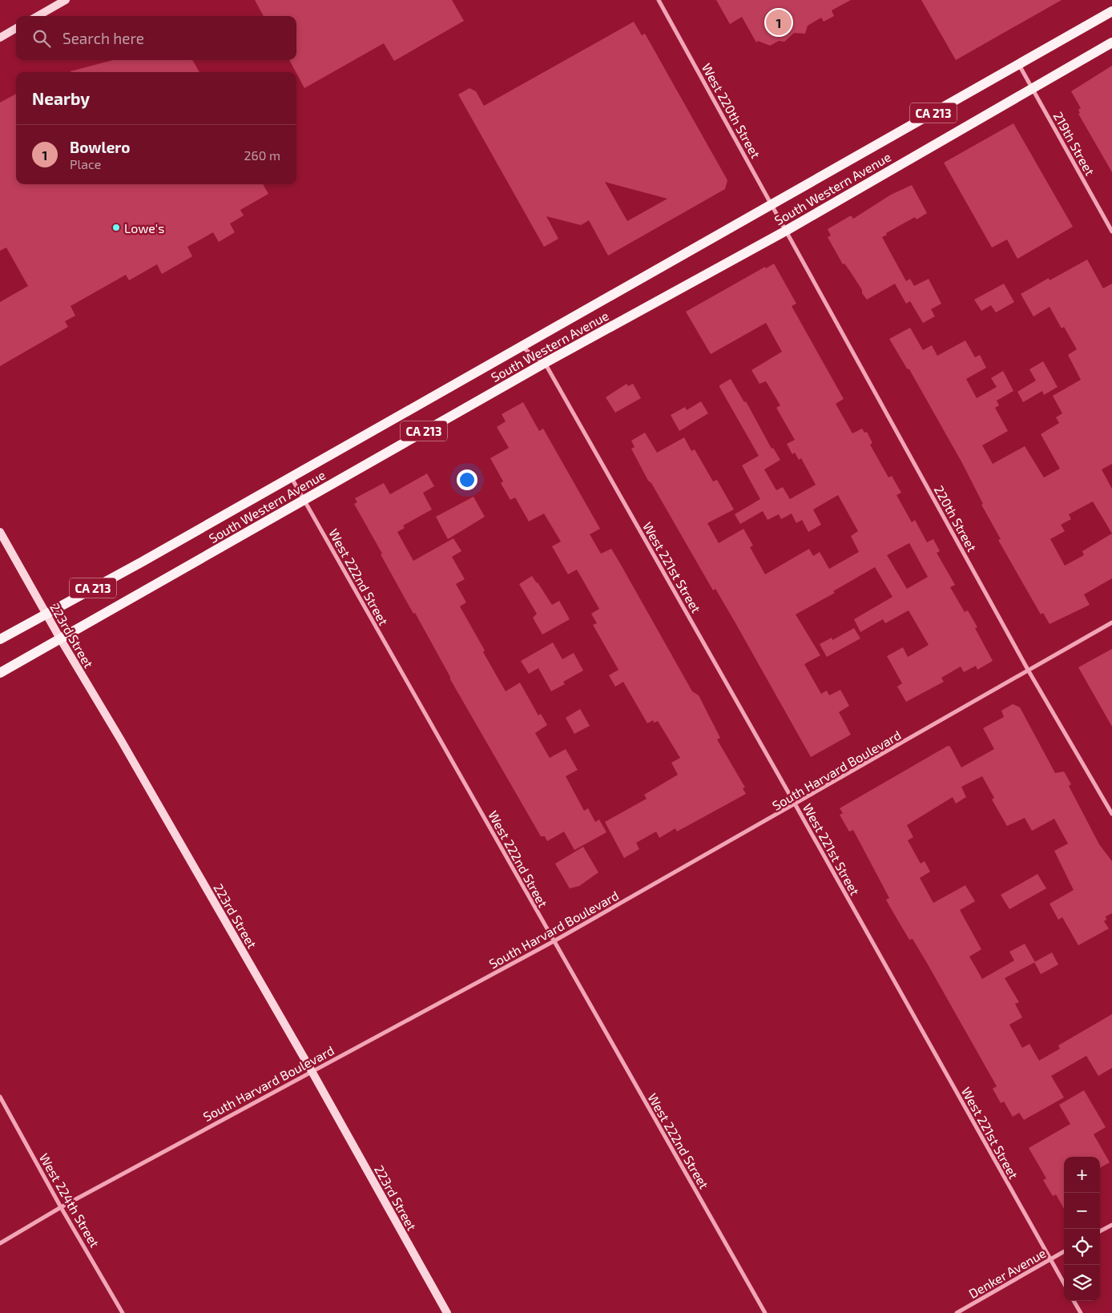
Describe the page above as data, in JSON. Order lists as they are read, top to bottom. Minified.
{"streets":{"main road":["CA 213","South Western Avenue","223rd Street"],"street":["West 220th Street","219th Street","220th Street","West 221st Street","West 222nd Street","South Harvard Boulevard","West 224th Street","Denker Avenue"]},"crossings":[["West 220th Street","South Western Avenue"],["West 220th Street","220th Street"],["219th Street","South Western Avenue"],["South Western Avenue","220th Street"],["South Western Avenue","West 221st Street"],["South Western Avenue","West 222nd Street"],["South Western Avenue","223rd Street"],["220th Street","South Harvard Boulevard"],["West 221st Street","South Harvard Boulevard"],["West 221st Street","Denker Avenue"],["West 222nd Street","South Harvard Boulevard"],["223rd Street","South Harvard Boulevard"],["South Harvard Boulevard","West 224th Street"]],"places":["Lowe's"],"page":{"pins":"1","search":"Search here","heading":"Nearby","list":[{"mark":"1","name":"Bowlero","note":"Place","value":"260 m"}],"map_buttons":["+","−"]}}
